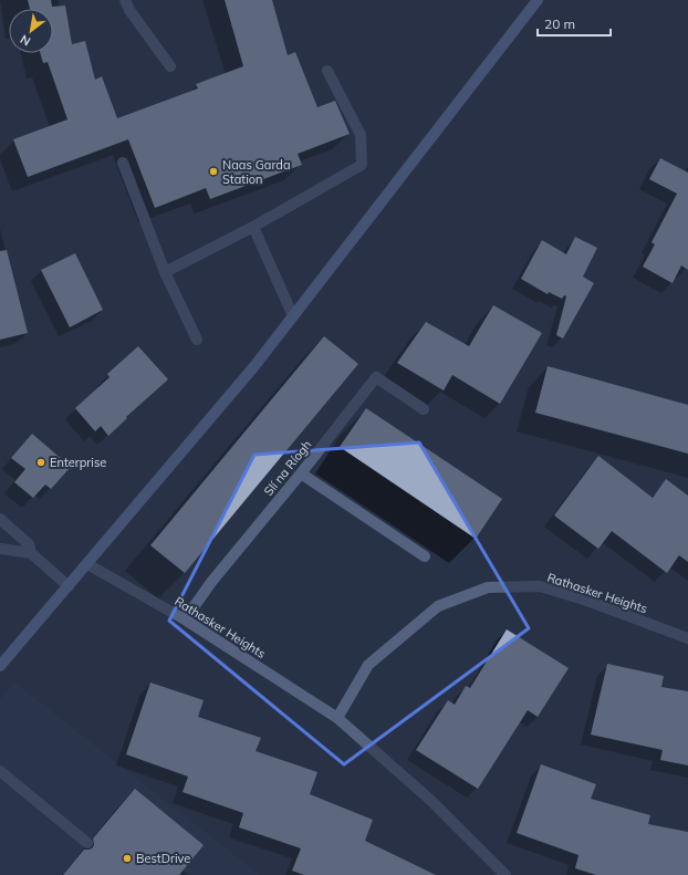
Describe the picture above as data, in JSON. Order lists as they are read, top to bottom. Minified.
{"streets":{"street":["Slí na Ríogh","Rathasker Heights"]},"crossings":[["Slí na Ríogh","Rathasker Heights"]],"places":["Naas Garda Station","Enterprise","BestDrive"],"scale_bar":"20 m","north":"bottom left"}
